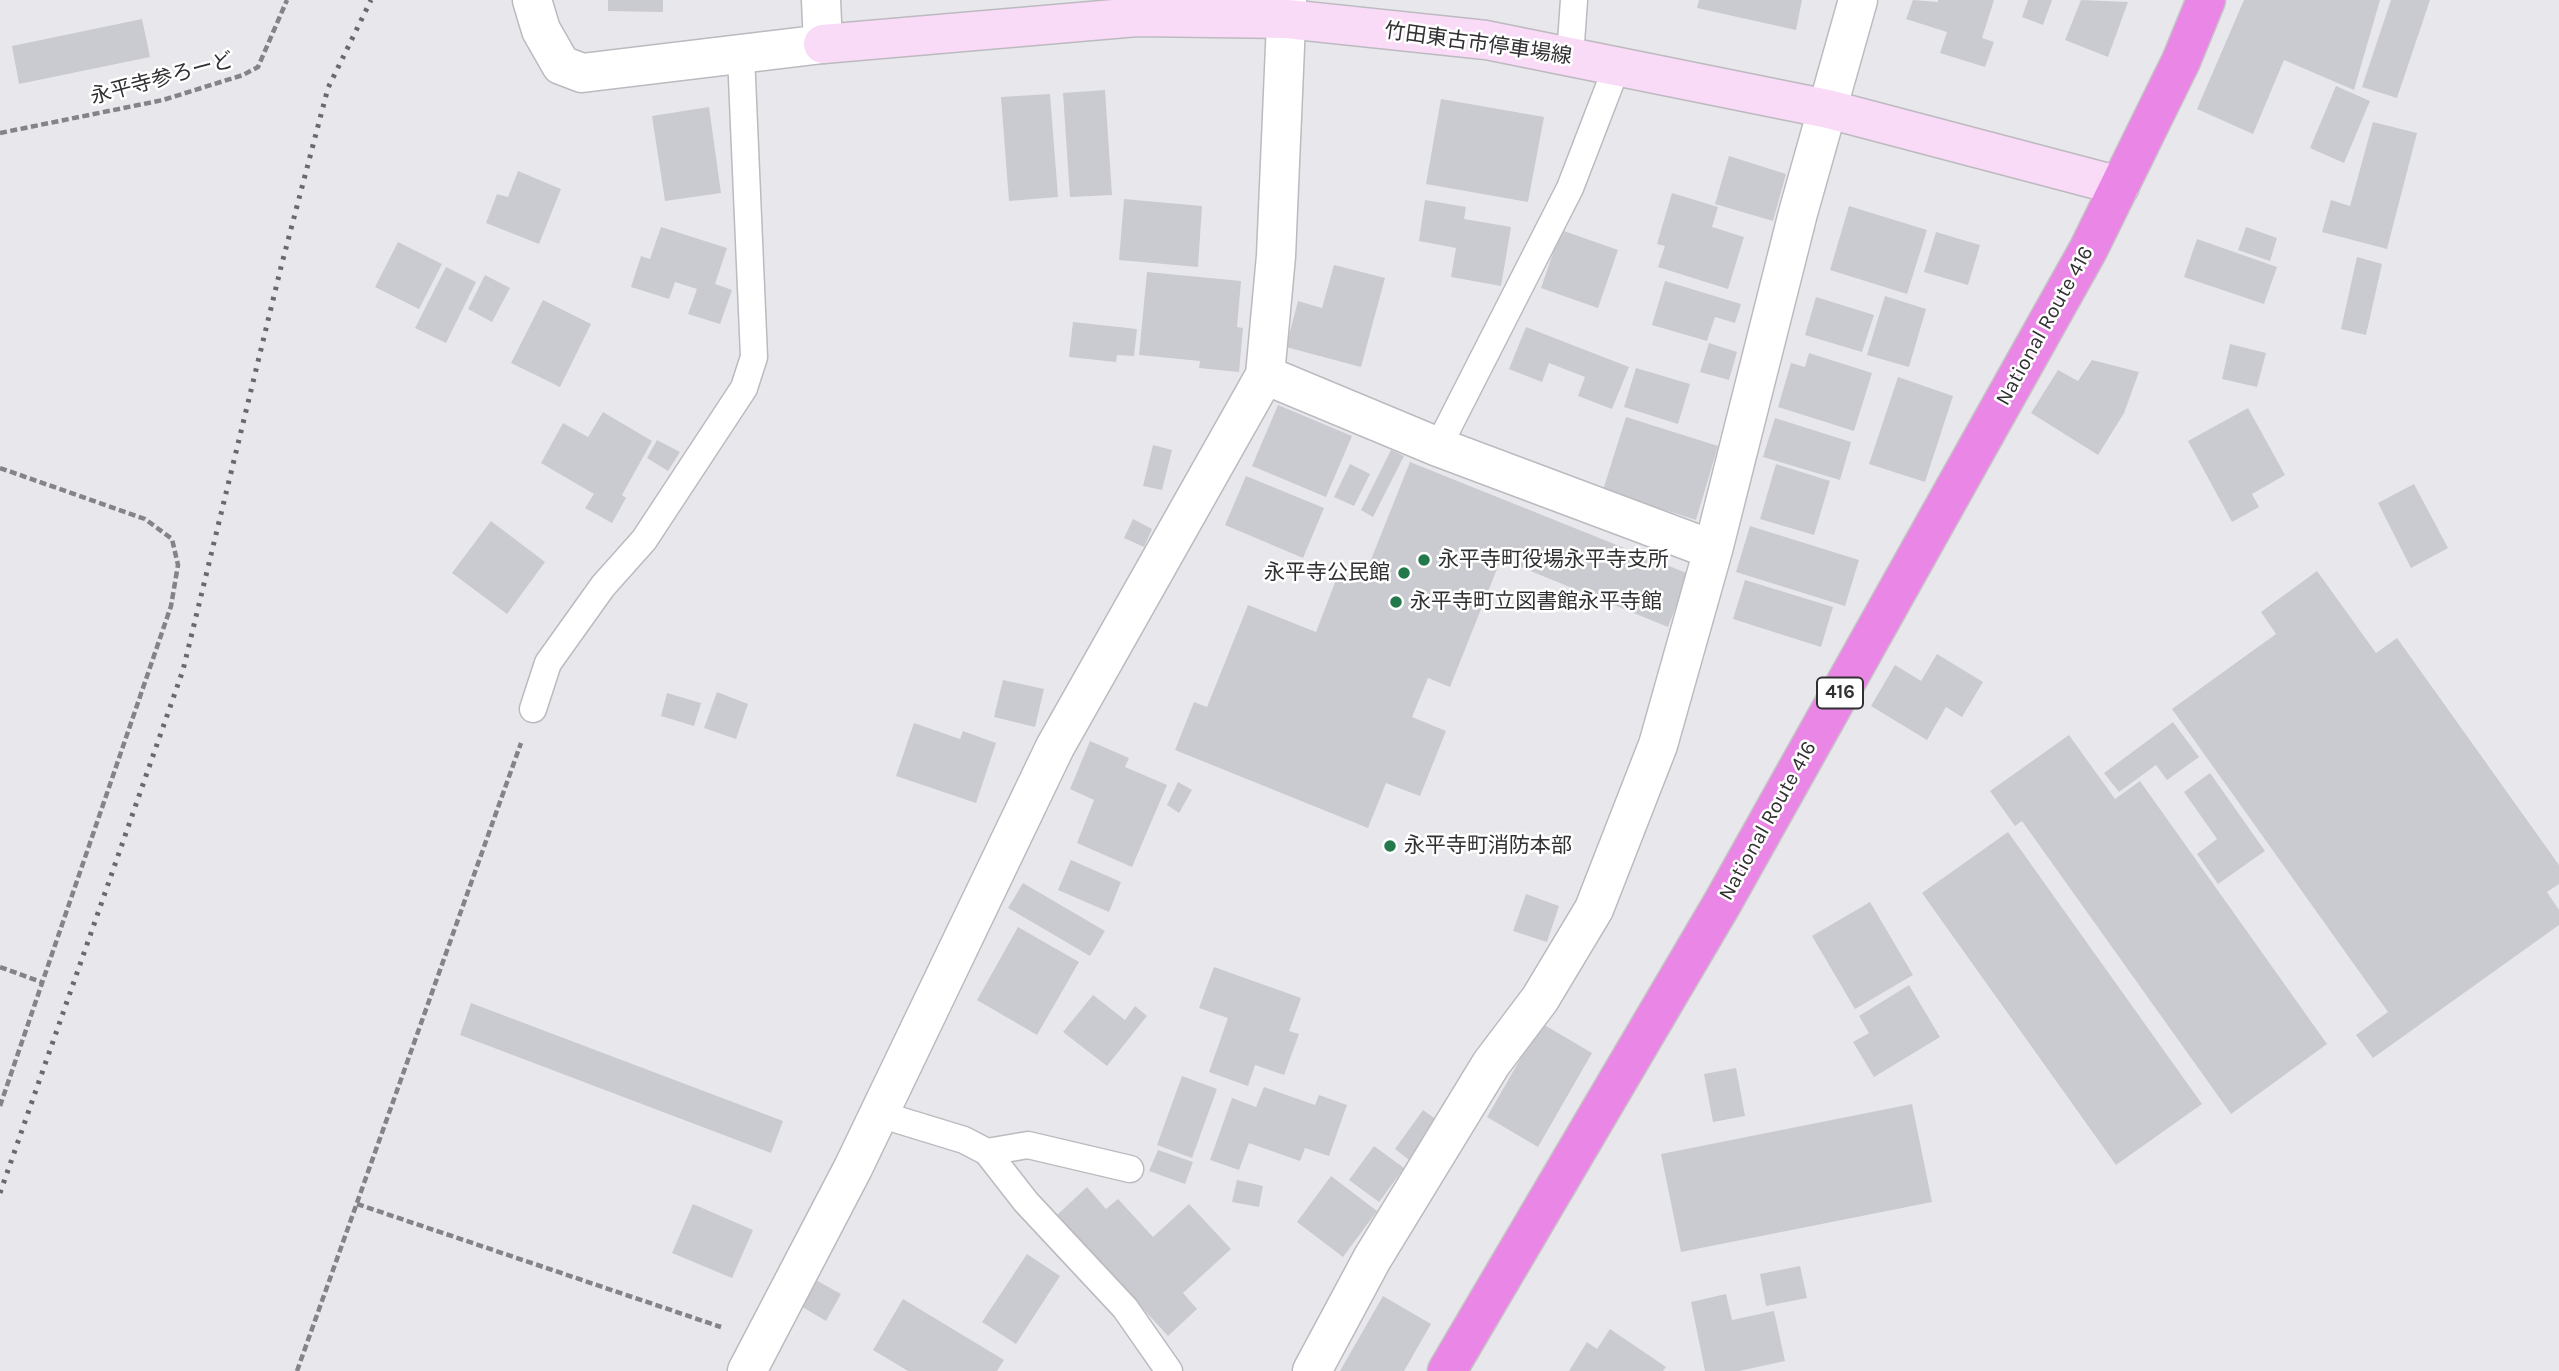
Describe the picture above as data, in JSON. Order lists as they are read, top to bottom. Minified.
{"streets":{"highway":["National Route 416","416"],"main road":["竹田東古市停車場線"],"path":["永平寺参ろーど"]},"crossings":[["竹田東古市停車場線","National Route 416"]],"places":["永平寺町役場永平寺支所","永平寺公民館","永平寺町立図書館永平寺館","永平寺町消防本部"]}
